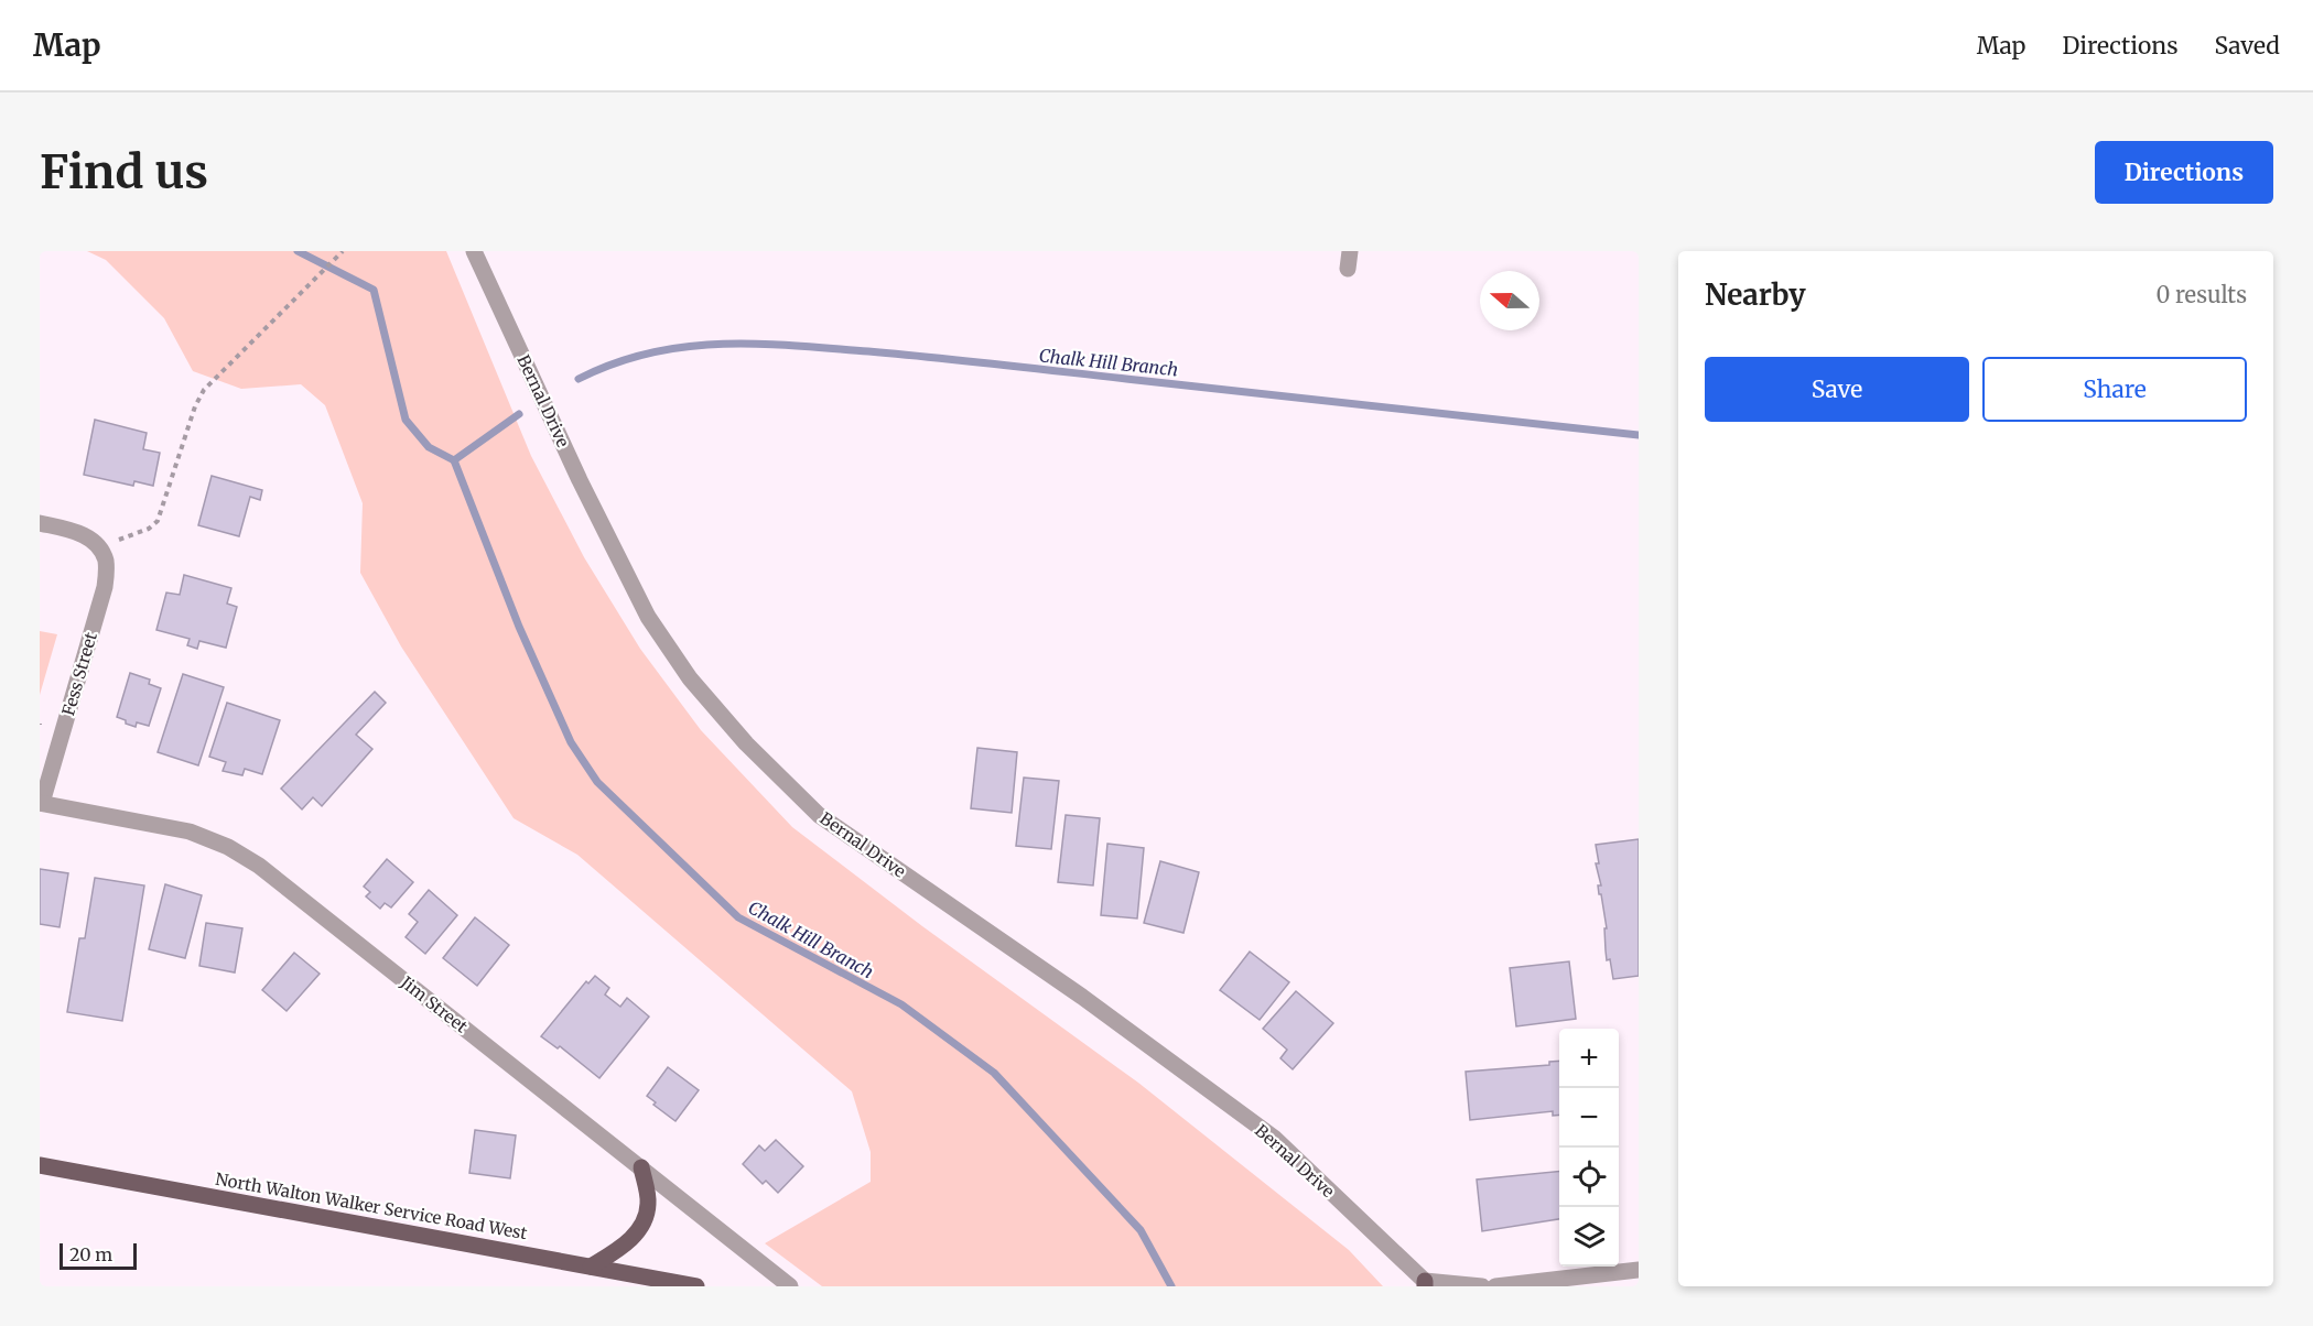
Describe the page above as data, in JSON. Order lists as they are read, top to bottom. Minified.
{"streets":{"main road":["North Walton Walker Service Road West"],"street":["Bernal Drive","Fess Street","Jim Street"]},"crossings":[["Fess Street","Jim Street"]],"water":["Chalk Hill Branch"],"scale_bar":"20 m","north":"left","page":{"header":"Map","nav":["Map","Directions","Saved"],"buttons":["Directions",["Save","Share"]],"title":"Find us","heading":["Nearby","0 results"],"map_buttons":["+","−"],"scale":"20 m"}}
